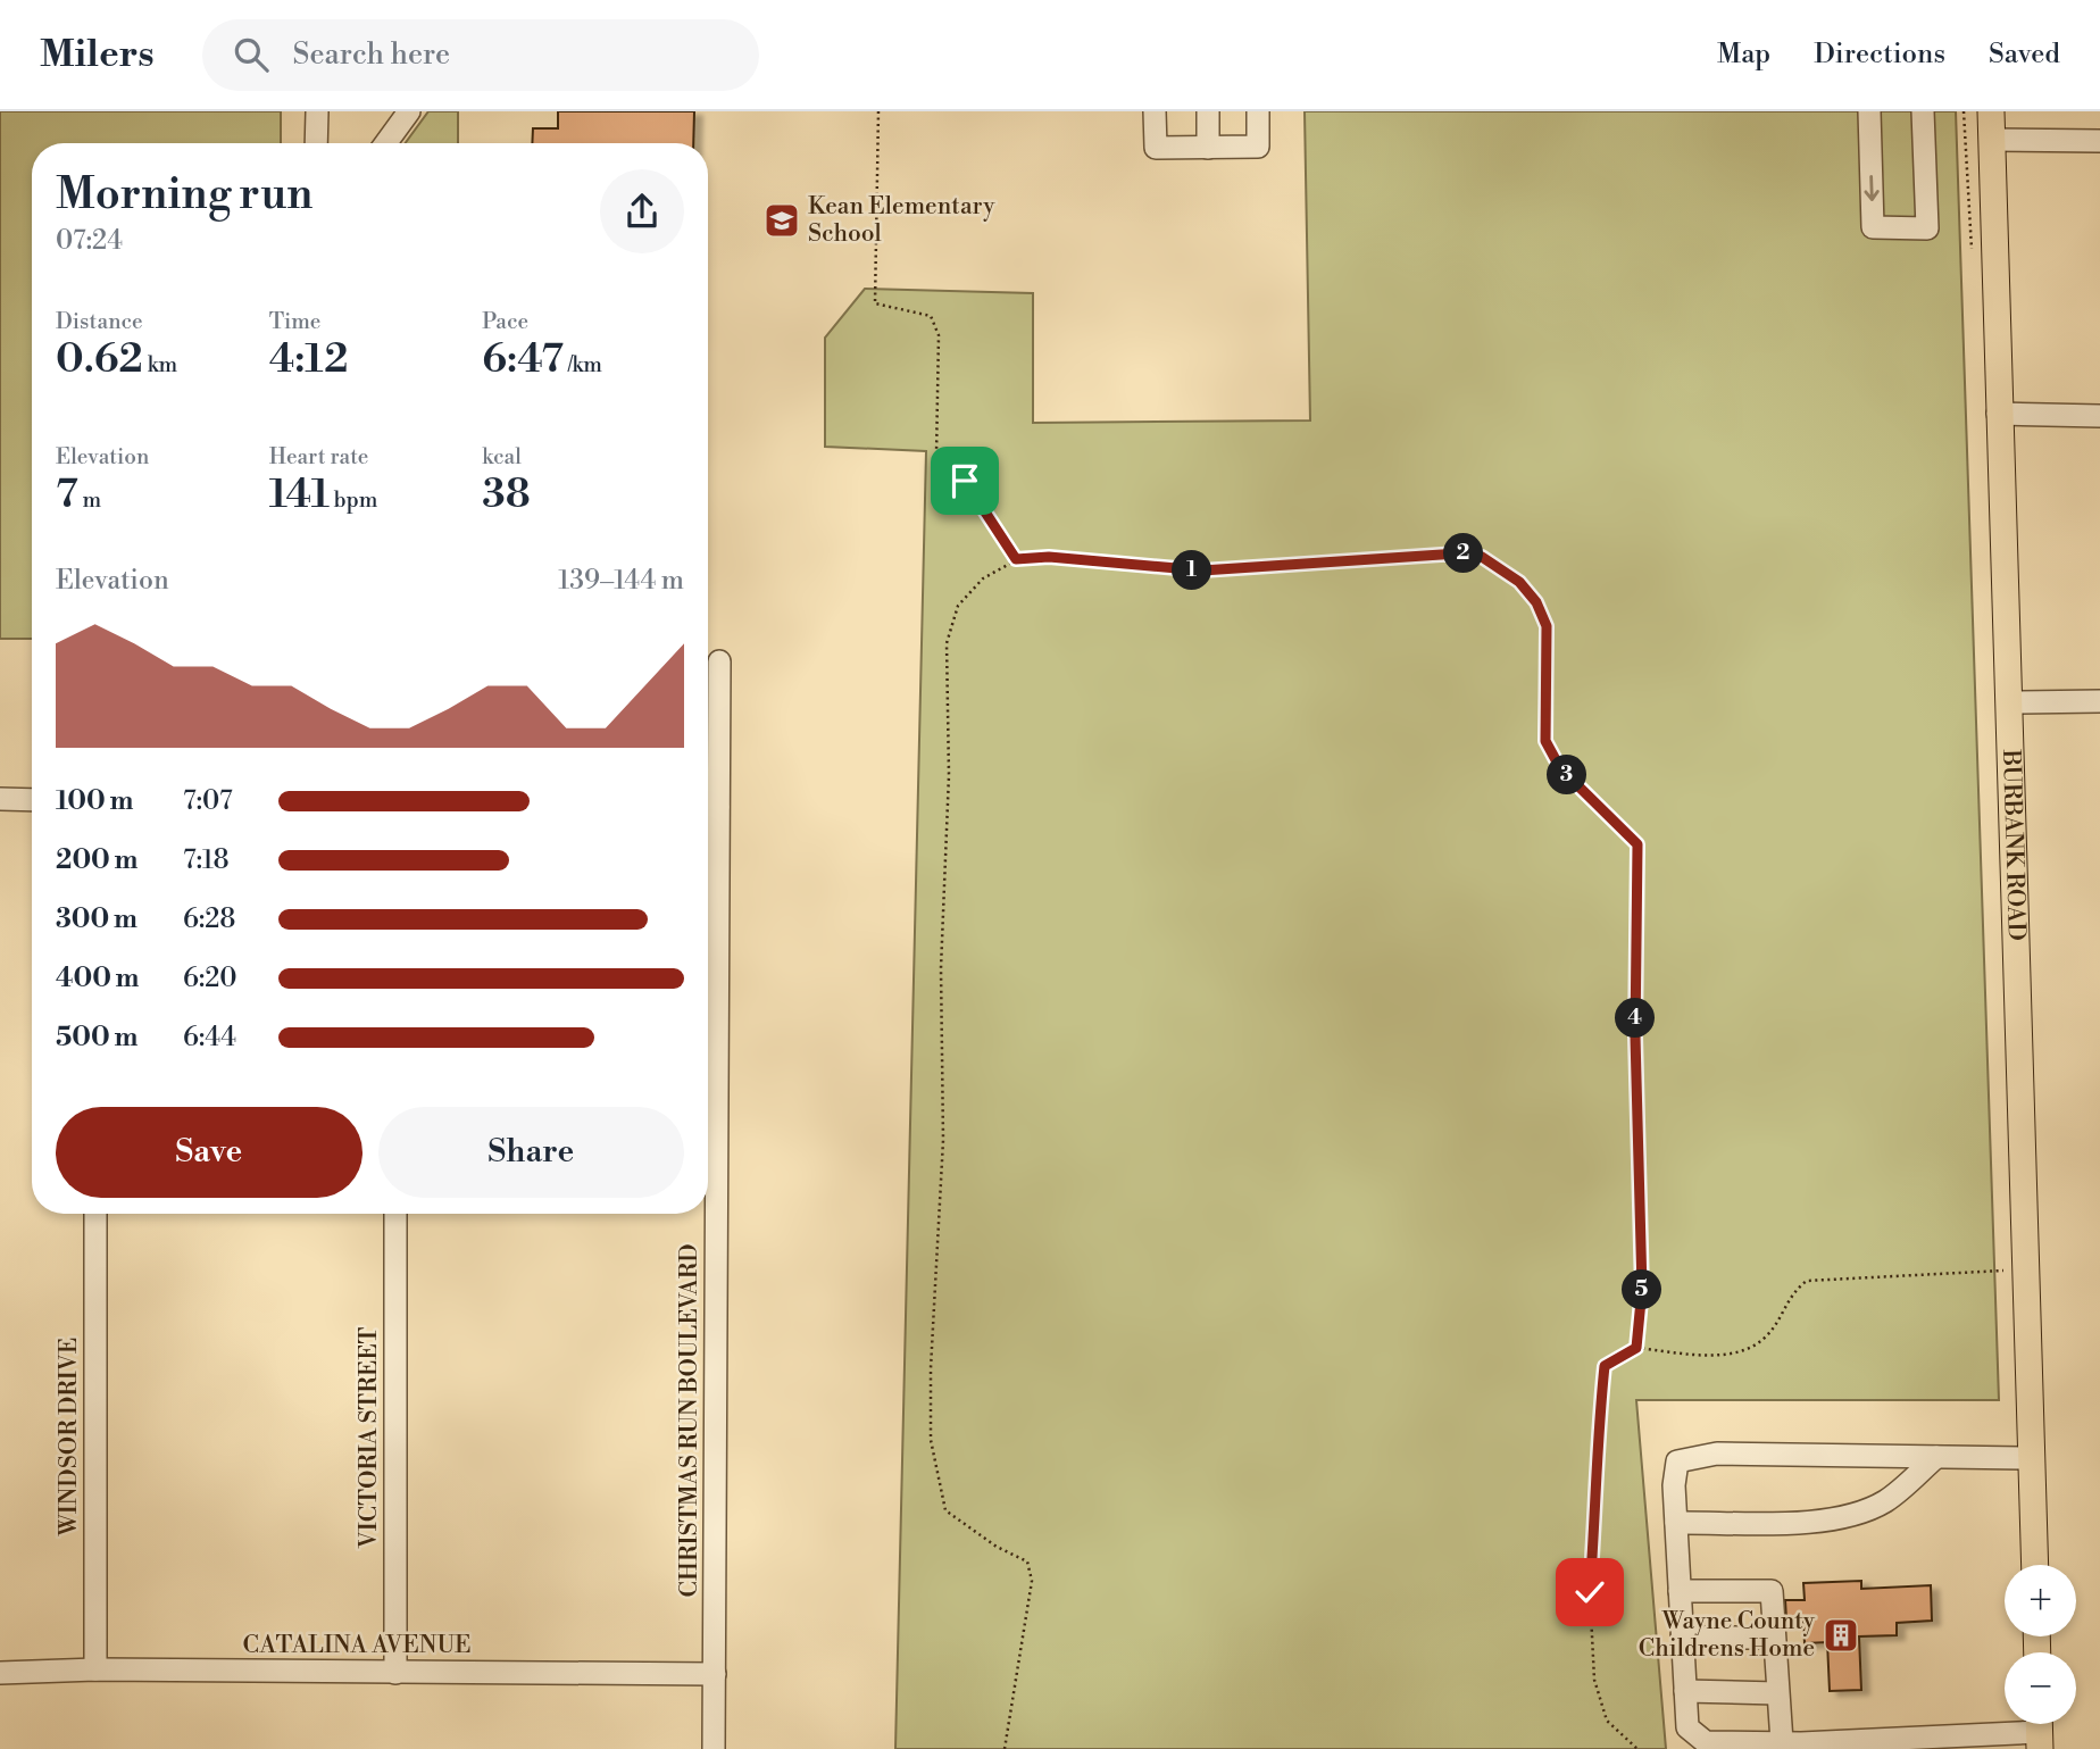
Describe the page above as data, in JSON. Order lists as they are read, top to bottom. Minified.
{"streets":{"main road":["BURBANK ROAD"],"street":["CHRISTMAS RUN BOULEVARD","WINDSOR DRIVE","VICTORIA STREET","CATALINA AVENUE"]},"crossings":[["CHRISTMAS RUN BOULEVARD","CATALINA AVENUE"],["WINDSOR DRIVE","CATALINA AVENUE"],["VICTORIA STREET","CATALINA AVENUE"]],"places":{"school or university":["Kean Elementary School"],"building":["Wayne County Childrens Home"]},"page":{"header":"Milers","search":"Search here","nav":["Map","Directions","Saved"],"heading":["Morning run","07:24"],"stats":[["Distance","0.62 km"],["Time","4:12"],["Pace","6:47 /km"],["Elevation","7 m"],["Heart rate","141 bpm"],["kcal","38"]],"pins":["2","1","3","4","5"],"chart":["Elevation","139–144 m"],"list":[{"name":"100 m","note":"7:07"},{"name":"200 m","note":"7:18"},{"name":"300 m","note":"6:28"},{"name":"400 m","note":"6:20"},{"name":"500 m","note":"6:44"}],"buttons":["Save","Share"],"map_buttons":["+","−"]}}
